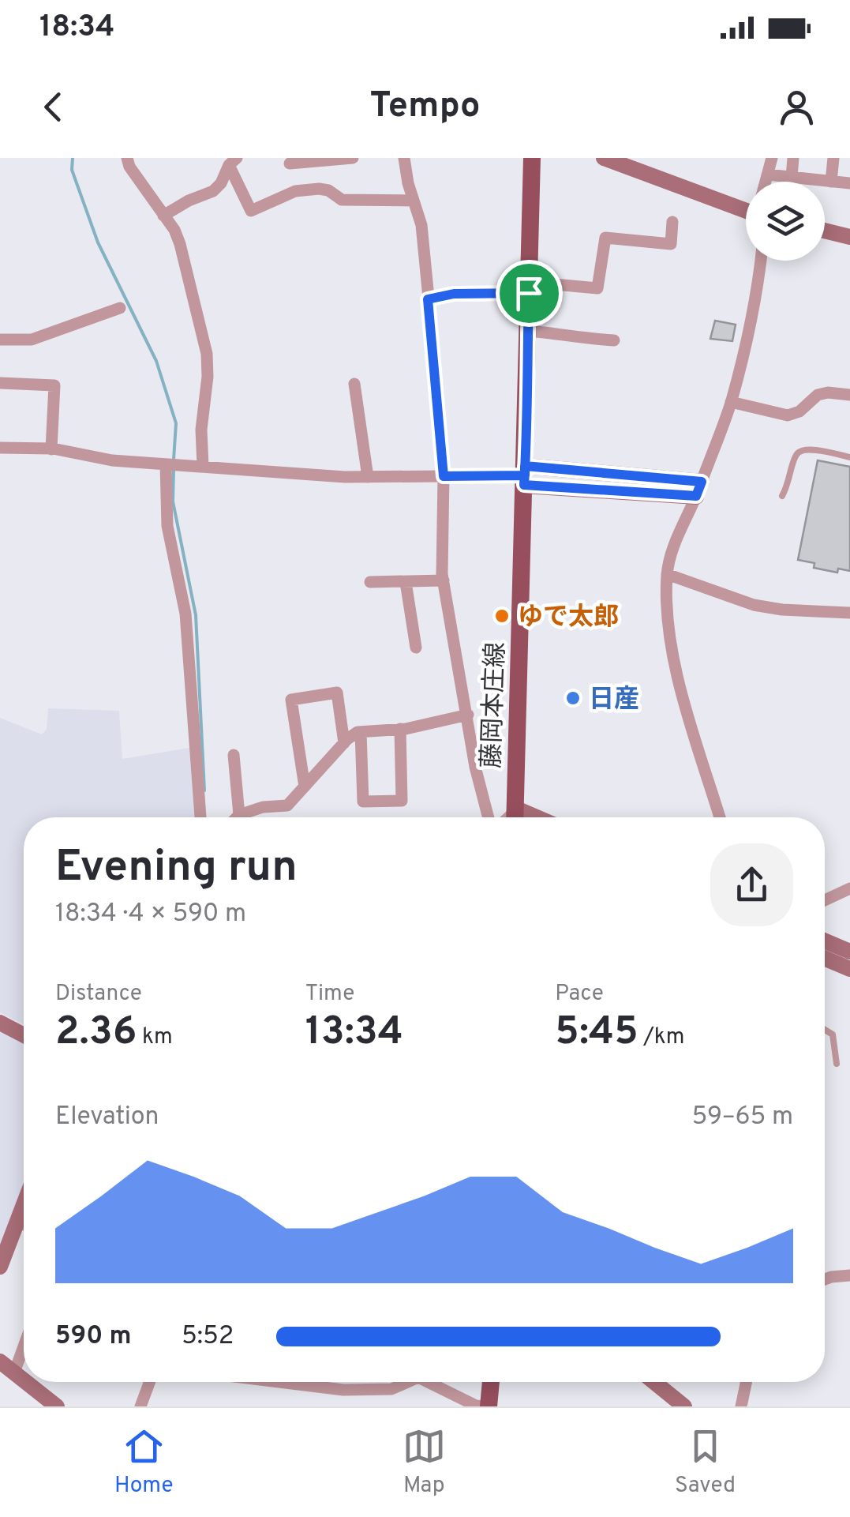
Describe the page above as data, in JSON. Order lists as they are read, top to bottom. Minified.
{"streets":{"main road":["藤岡本庄線"]},"places":["ゆで太郎","日産"],"page":{"status":"18:34","header":"Tempo","heading":["Evening run","18:34 · 4 × 590 m"],"stats":[["Distance","2.36 km"],["Time","13:34"],["Pace","5:45 /km"]],"chart":["Elevation","59–65 m"],"list":[{"name":"590 m","note":"5:52"}],"tabs":["Home","Map","Saved"]}}
